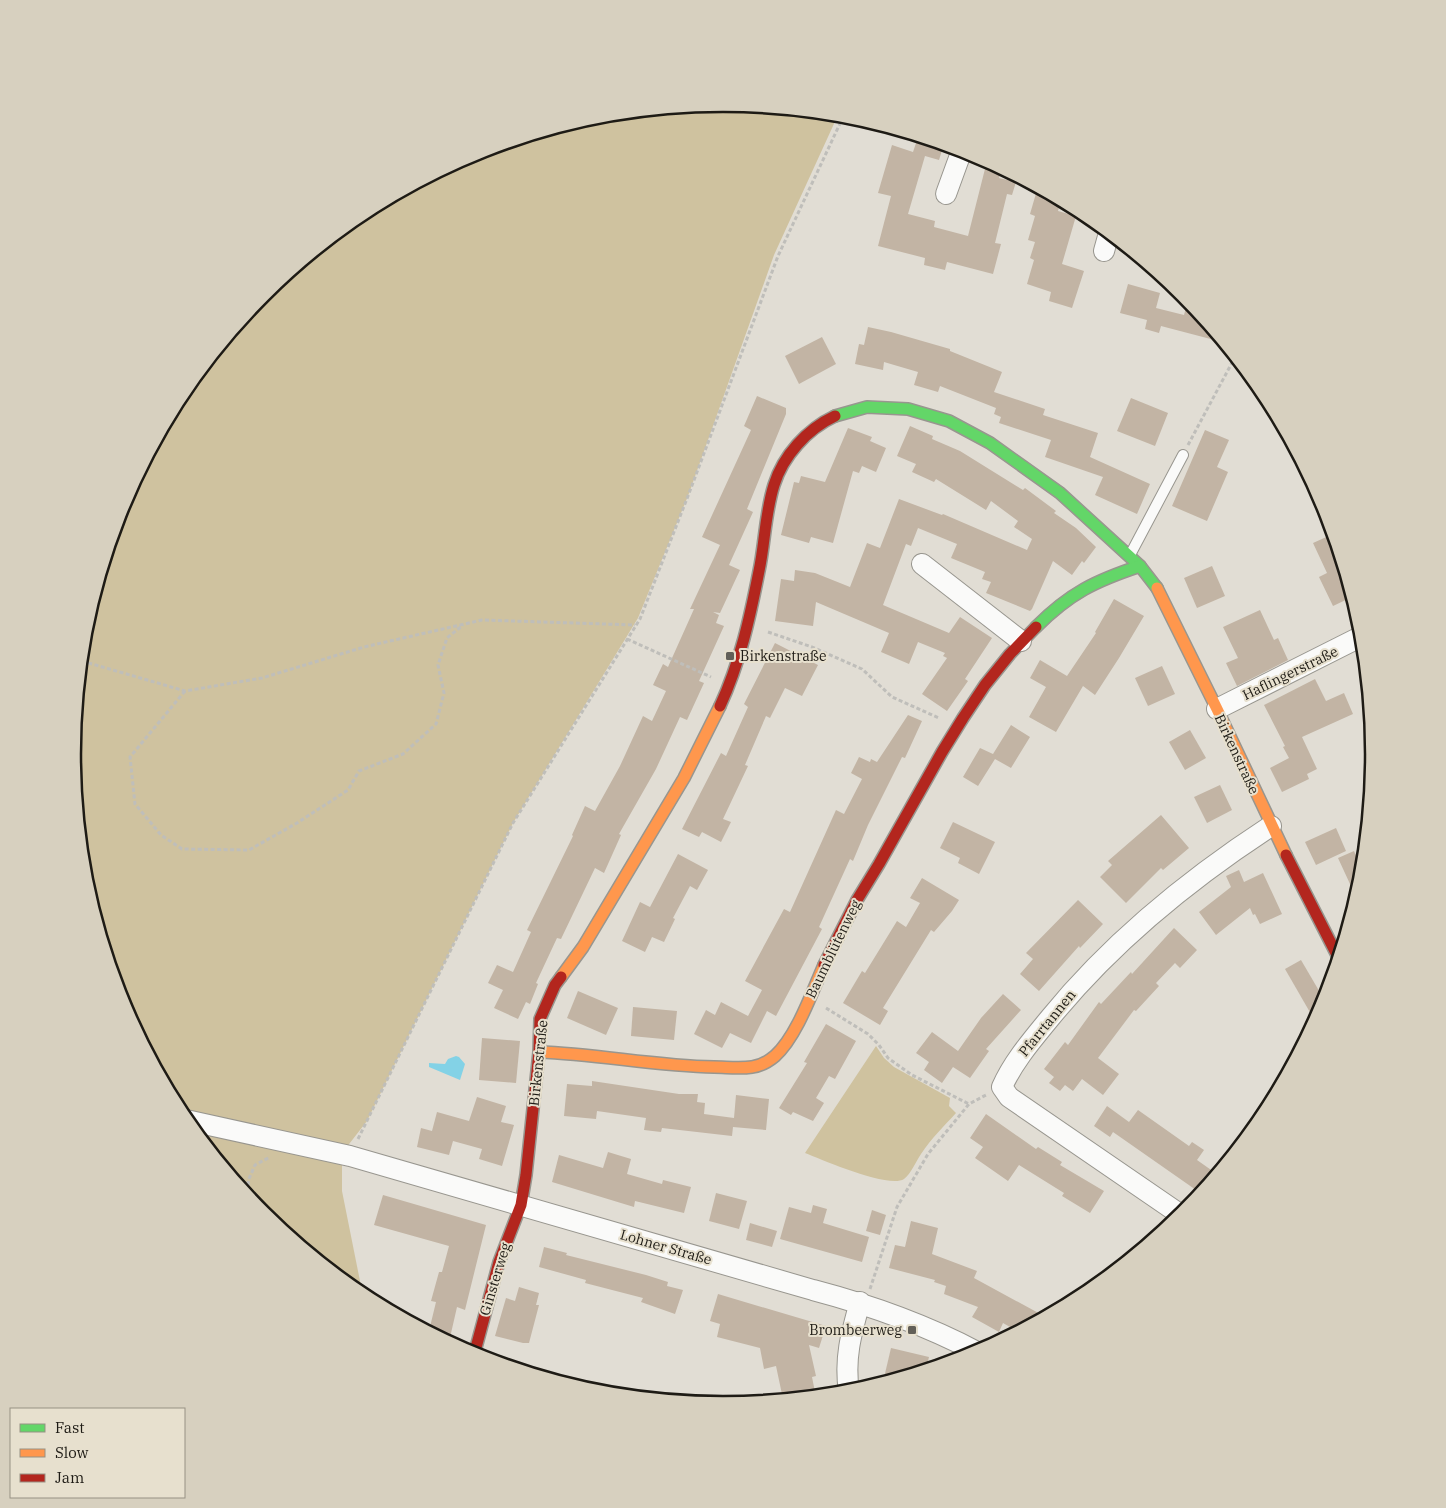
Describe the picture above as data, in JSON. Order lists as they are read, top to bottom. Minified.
{"streets":{"street":["Haflingerstraße","Birkenstraße","Baumblütenweg","Pfarrtannen","Lohner Straße","Ginsterweg"]},"crossings":[["Haflingerstraße","Birkenstraße"],["Birkenstraße","Baumblütenweg"],["Birkenstraße","Pfarrtannen"],["Birkenstraße","Lohner Straße"],["Birkenstraße","Ginsterweg"],["Lohner Straße","Ginsterweg"]],"places":{"transit":["Birkenstraße","Brombeerweg"]},"legend":["Fast","Slow","Jam"]}
